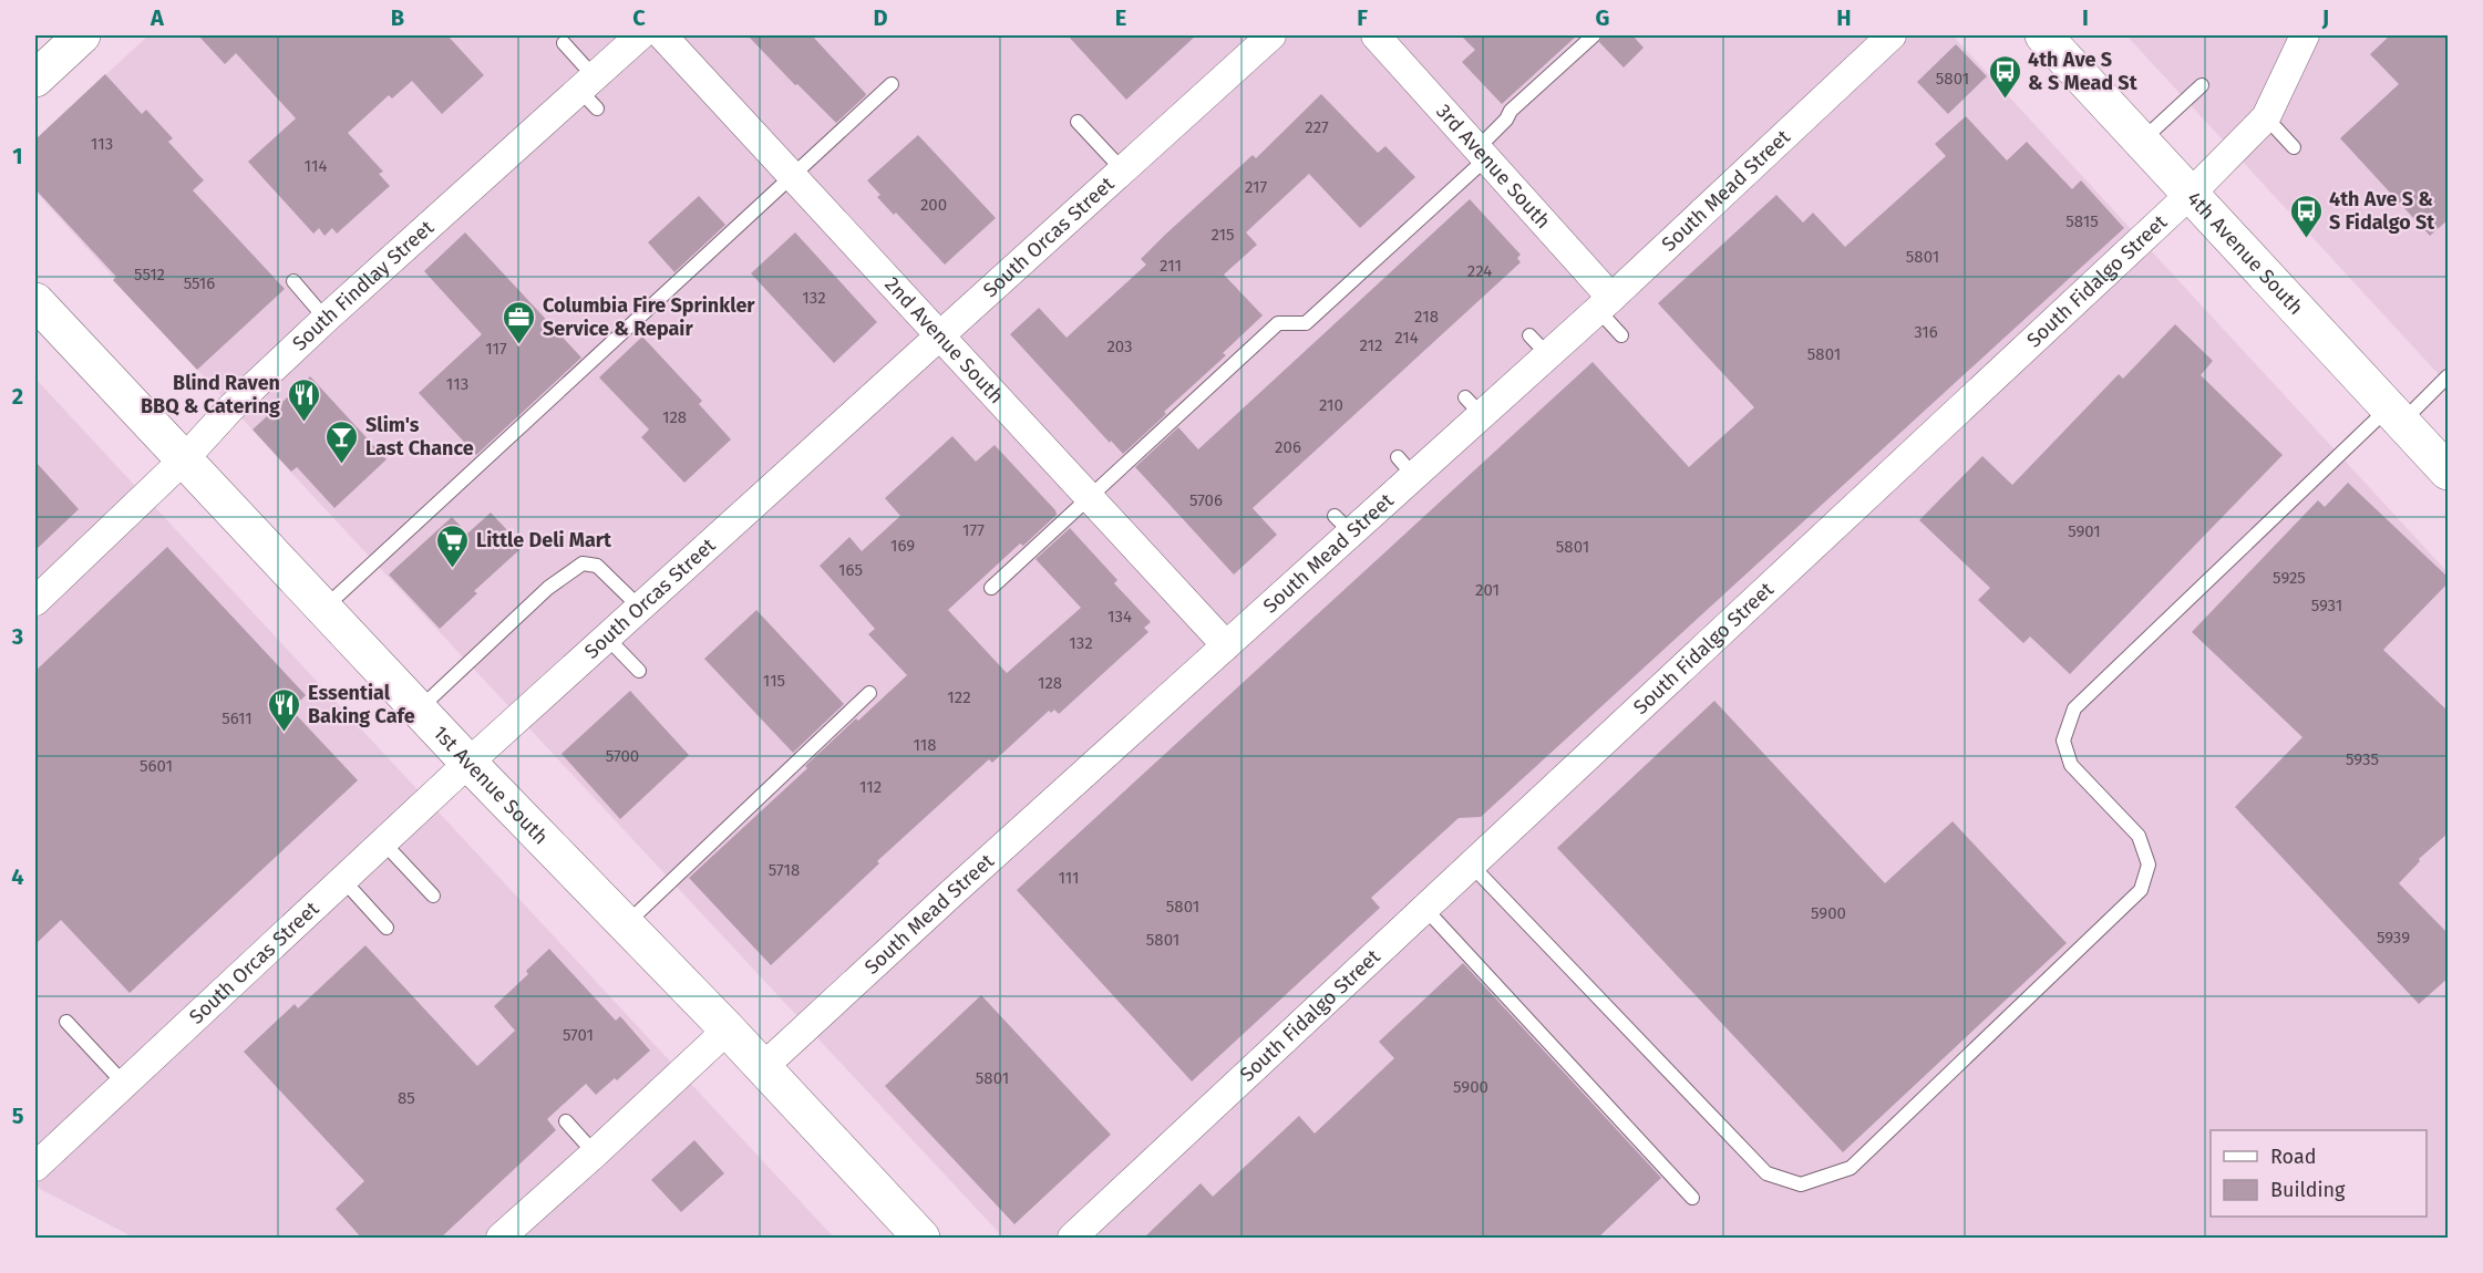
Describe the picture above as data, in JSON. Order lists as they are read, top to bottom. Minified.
{"streets":{"main road":["4th Avenue South","1st Avenue South"],"street":["3rd Avenue South","South Mead Street","South Orcas Street","South Fidalgo Street","South Findlay Street","2nd Avenue South"]},"crossings":[["3rd Avenue South","South Mead Street"],["South Mead Street","2nd Avenue South"],["South Mead Street","1st Avenue South"],["South Orcas Street","2nd Avenue South"],["South Orcas Street","1st Avenue South"],["4th Avenue South","South Fidalgo Street"],["South Findlay Street","1st Avenue South"]],"places":{"bus stop":["4th Ave S & S Mead St","4th Ave S & S Fidalgo St"],"office":["Columbia Fire Sprinkler Service & Repair"],"restaurant":["Blind Raven BBQ & Catering","Essential Baking Cafe"],"bar":["Slim's Last Chance"],"supermarket":["Little Deli Mart"]},"house_numbers":["5801","227","113","114","217","200","5815","215","5801","211","224","5512","5516","132","218","316","214","212","203","117","5801","113","210","128","206","5706","177","5901","169","5801","165","5925","201","5931","134","132","115","128","122","5611","118","5700","5935","5601","112","5718","111","5801","5900","5939","5801","5701","5801","5900","85"],"legend":["Road","Building"],"grid":{"columns":["A","B","C","D","E","F","G","H","I","J"],"rows":["1","2","3","4","5"]}}
